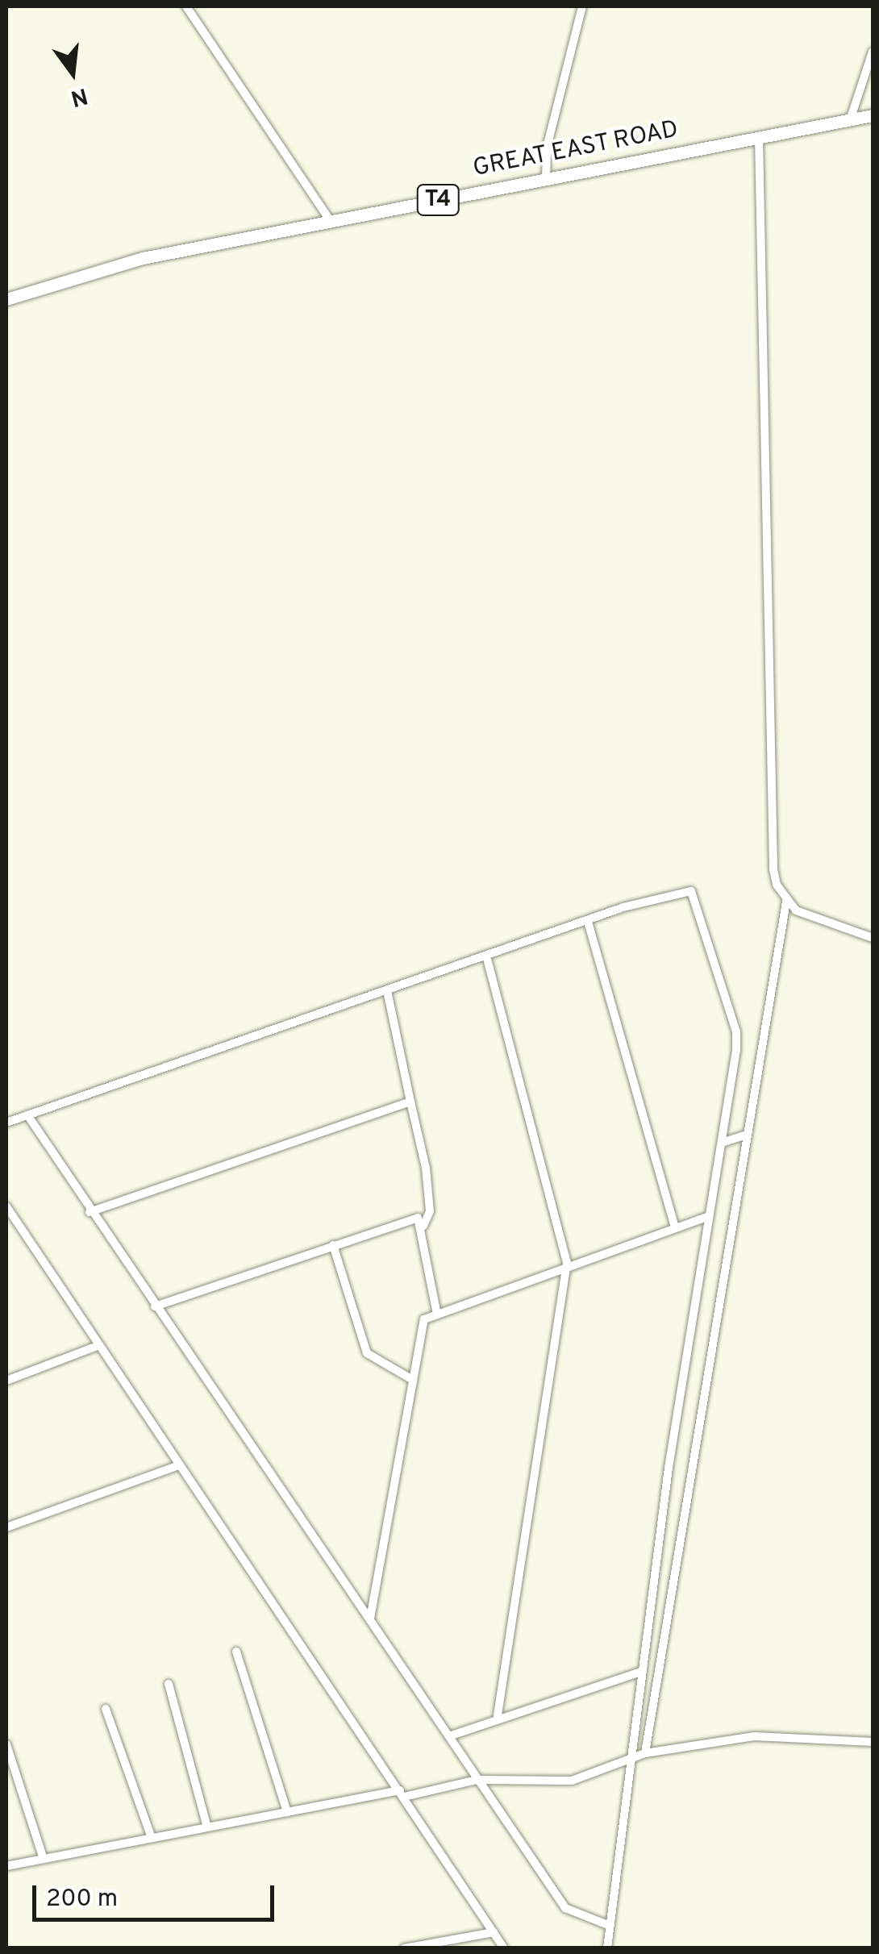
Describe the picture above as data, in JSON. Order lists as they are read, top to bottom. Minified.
{"streets":{"highway":["GREAT EAST ROAD","T4"]},"scale_bar":"200 m","north":"bottom"}
